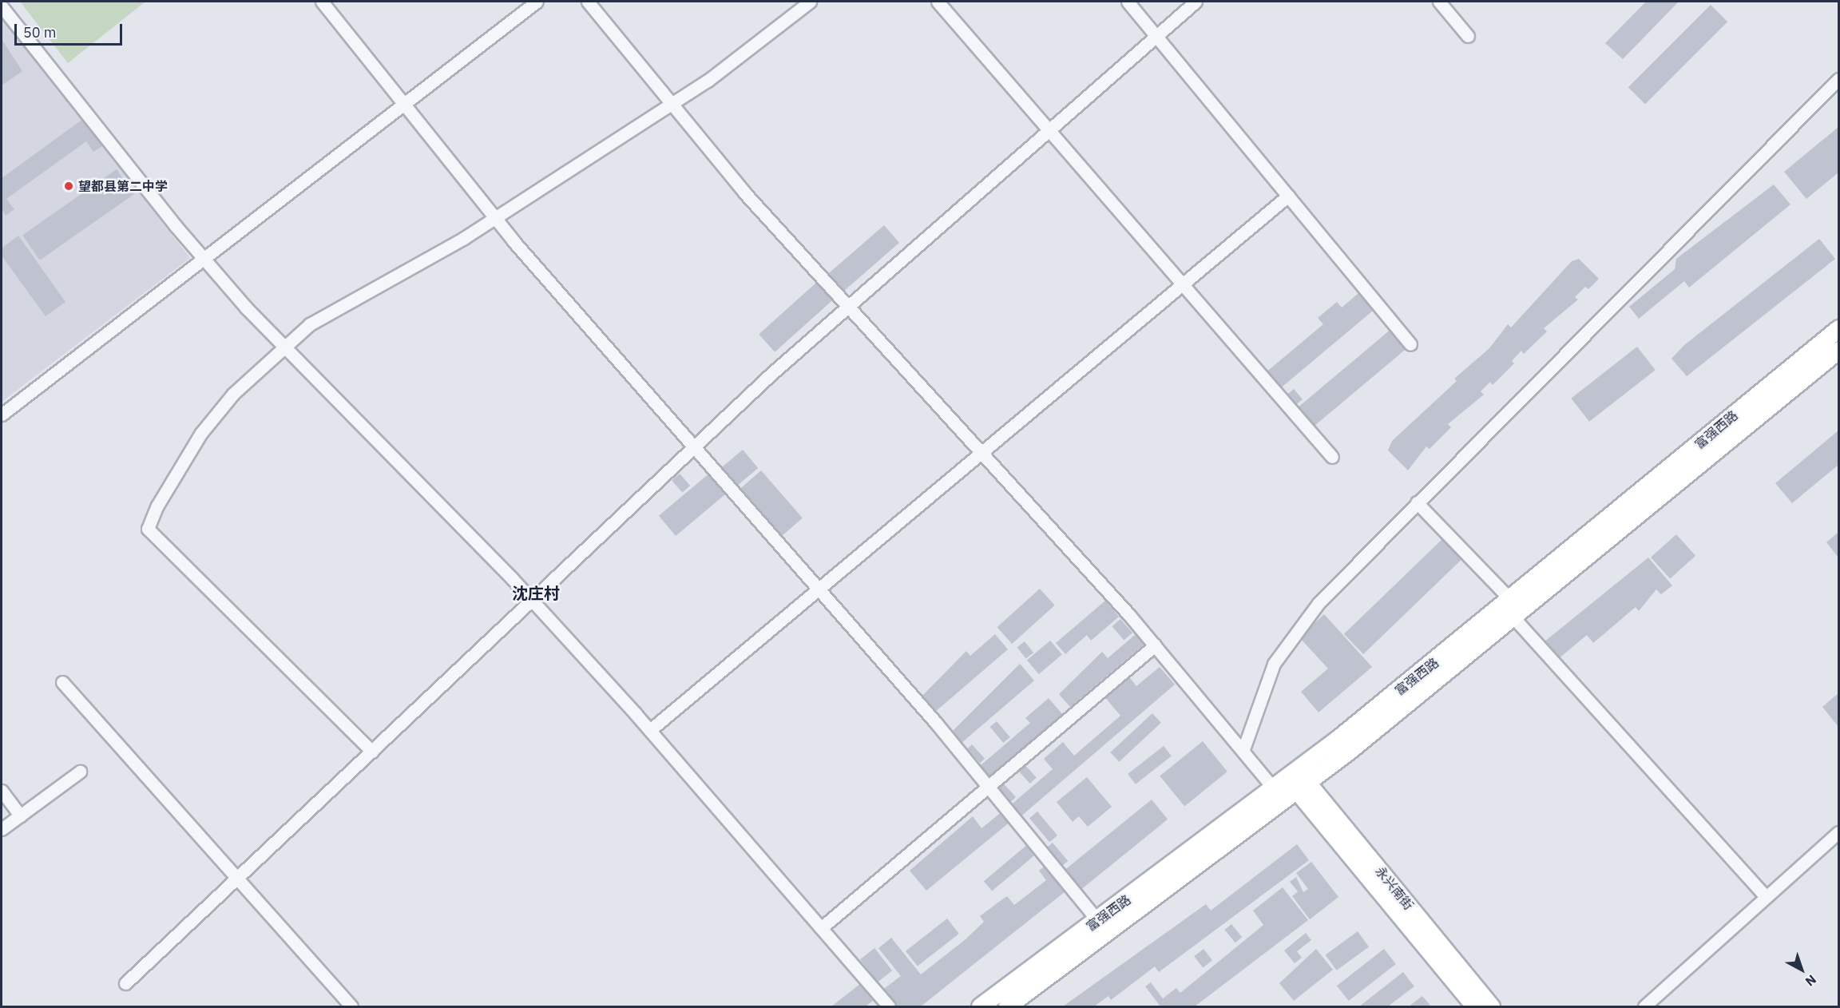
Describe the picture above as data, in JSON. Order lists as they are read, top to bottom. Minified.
{"streets":{"main road":["富强西路","永兴南街"]},"crossings":[["富强西路","永兴南街"]],"districts":["沈庄村"],"places":["望都县第二中学"],"scale_bar":"50 m","north":"bottom right"}
